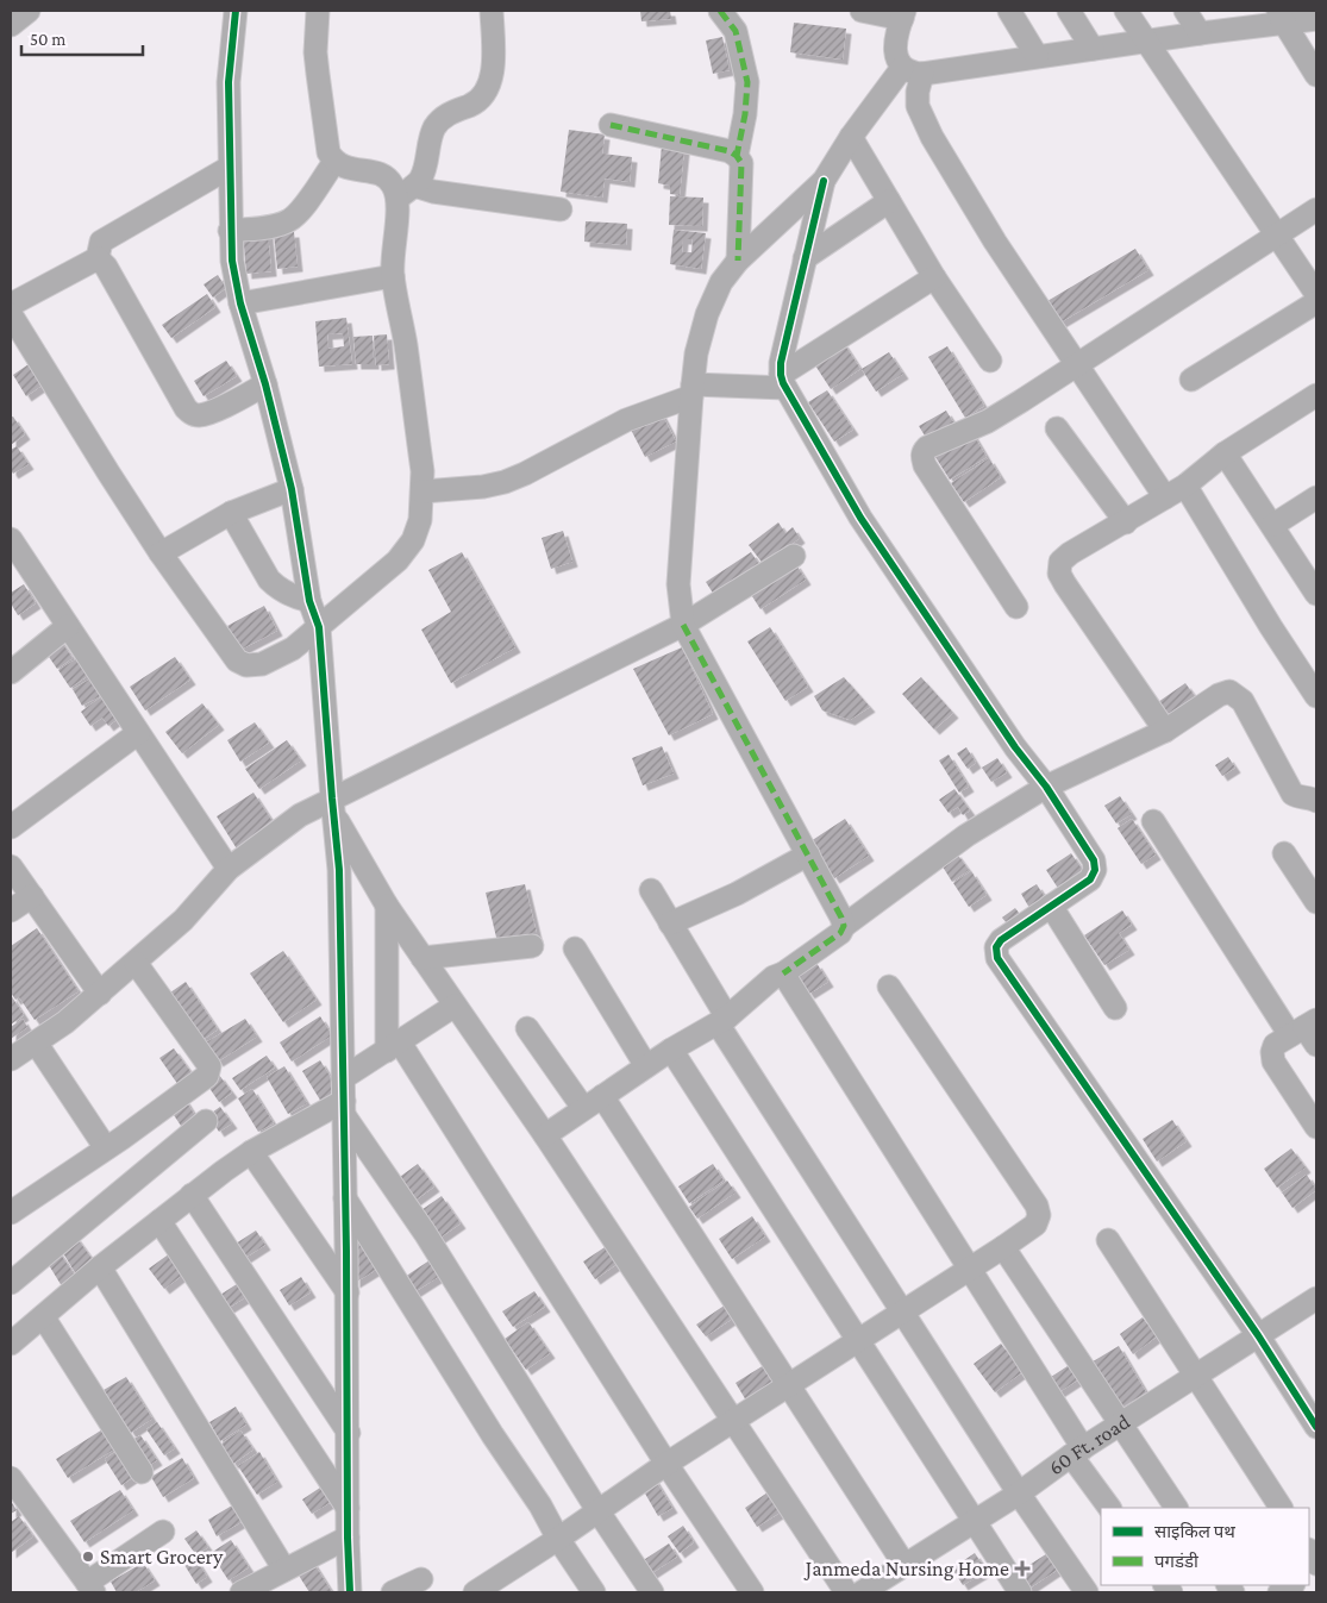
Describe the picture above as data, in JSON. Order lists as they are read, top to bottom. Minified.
{"streets":{"street":["60 Ft. road"]},"places":{"other":["Smart Grocery"],"health":["Janmeda Nursing Home"]},"legend":["साइकिल पथ","पगडंडी"],"scale_bar":"50 m"}
